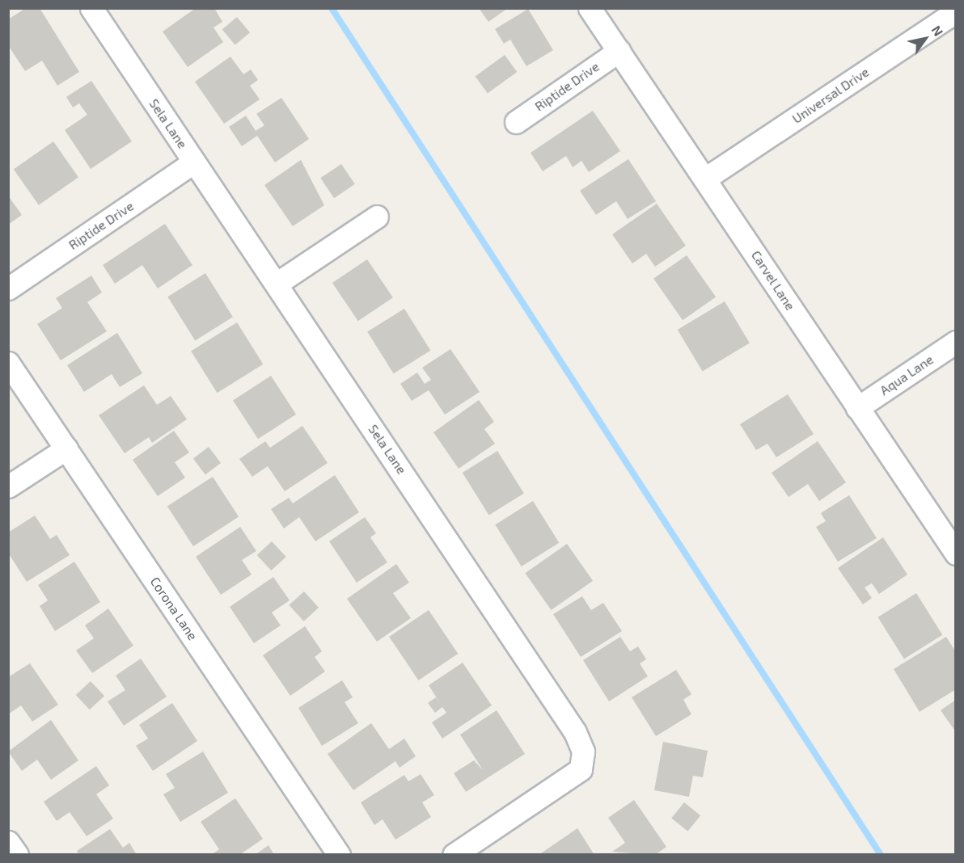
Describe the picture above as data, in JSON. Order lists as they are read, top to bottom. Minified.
{"streets":{"street":["Riptide Drive","Universal Drive","Sela Lane","Carvel Lane","Aqua Lane","Corona Lane"]},"crossings":[["Riptide Drive","Sela Lane"],["Riptide Drive","Carvel Lane"],["Universal Drive","Carvel Lane"],["Carvel Lane","Aqua Lane"]],"north":"top right"}
